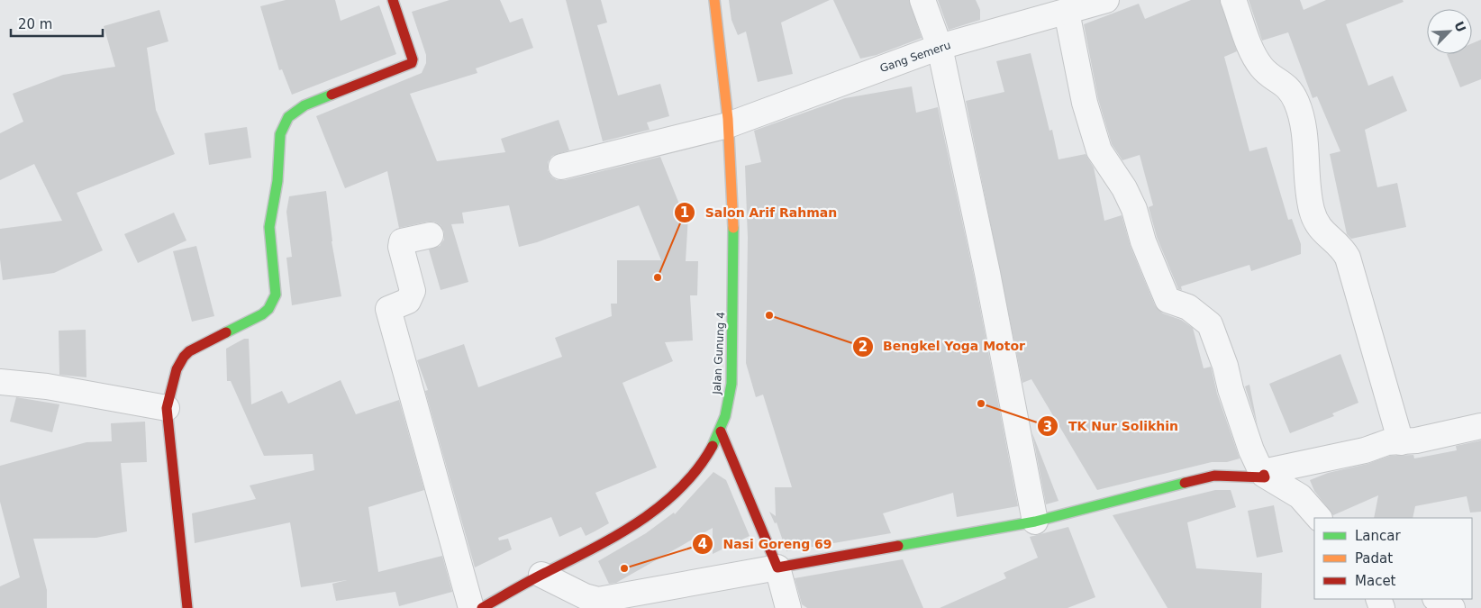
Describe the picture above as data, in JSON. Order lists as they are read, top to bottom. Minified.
{"streets":{"street":["Gang Semeru","Jalan Gunung 4"]},"crossings":[["Gang Semeru","Jalan Gunung 4"]],"places":["Salon Arif Rahman","Bengkel Yoga Motor","TK Nur Solikhin","Nasi Goreng 69"],"legend":["Lancar","Padat","Macet"],"scale_bar":"20 m","north":"top right"}
